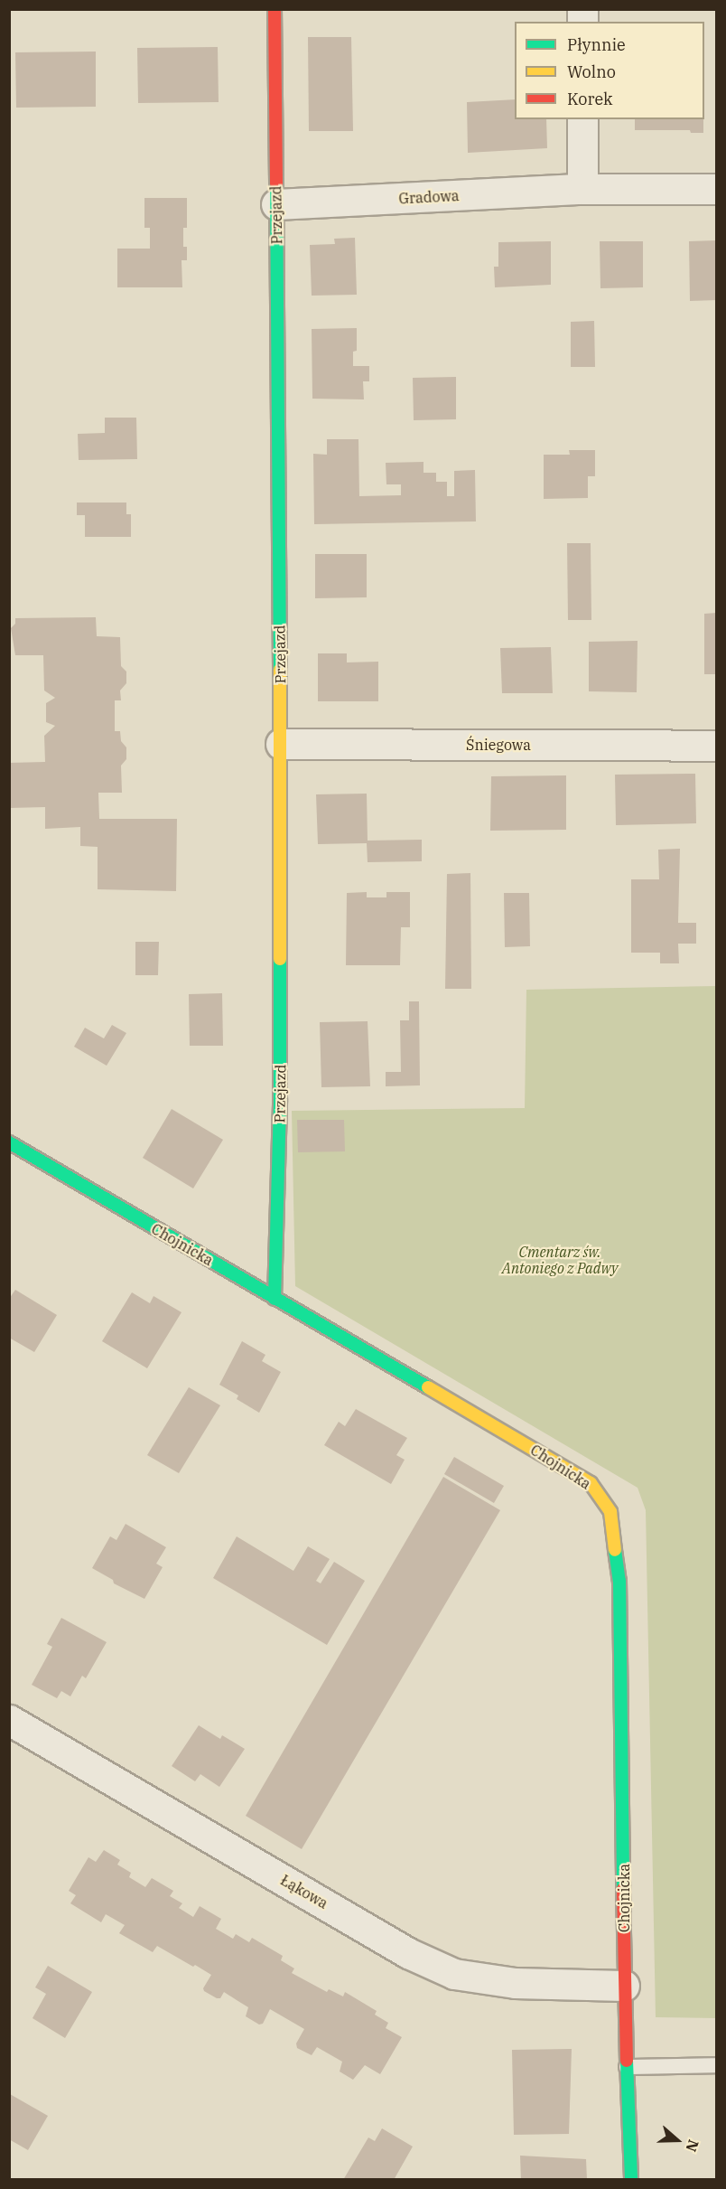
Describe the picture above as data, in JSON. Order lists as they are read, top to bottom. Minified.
{"streets":{"street":["Gradowa","Przejazd","Śniegowa","Chojnicka","Łąkowa"]},"crossings":[["Gradowa","Przejazd"],["Przejazd","Śniegowa"],["Przejazd","Chojnicka"],["Chojnicka","Łąkowa"]],"parks":["Cmentarz św. Antoniego z Padwy"],"legend":["Płynnie","Wolno","Korek"],"north":"right"}
